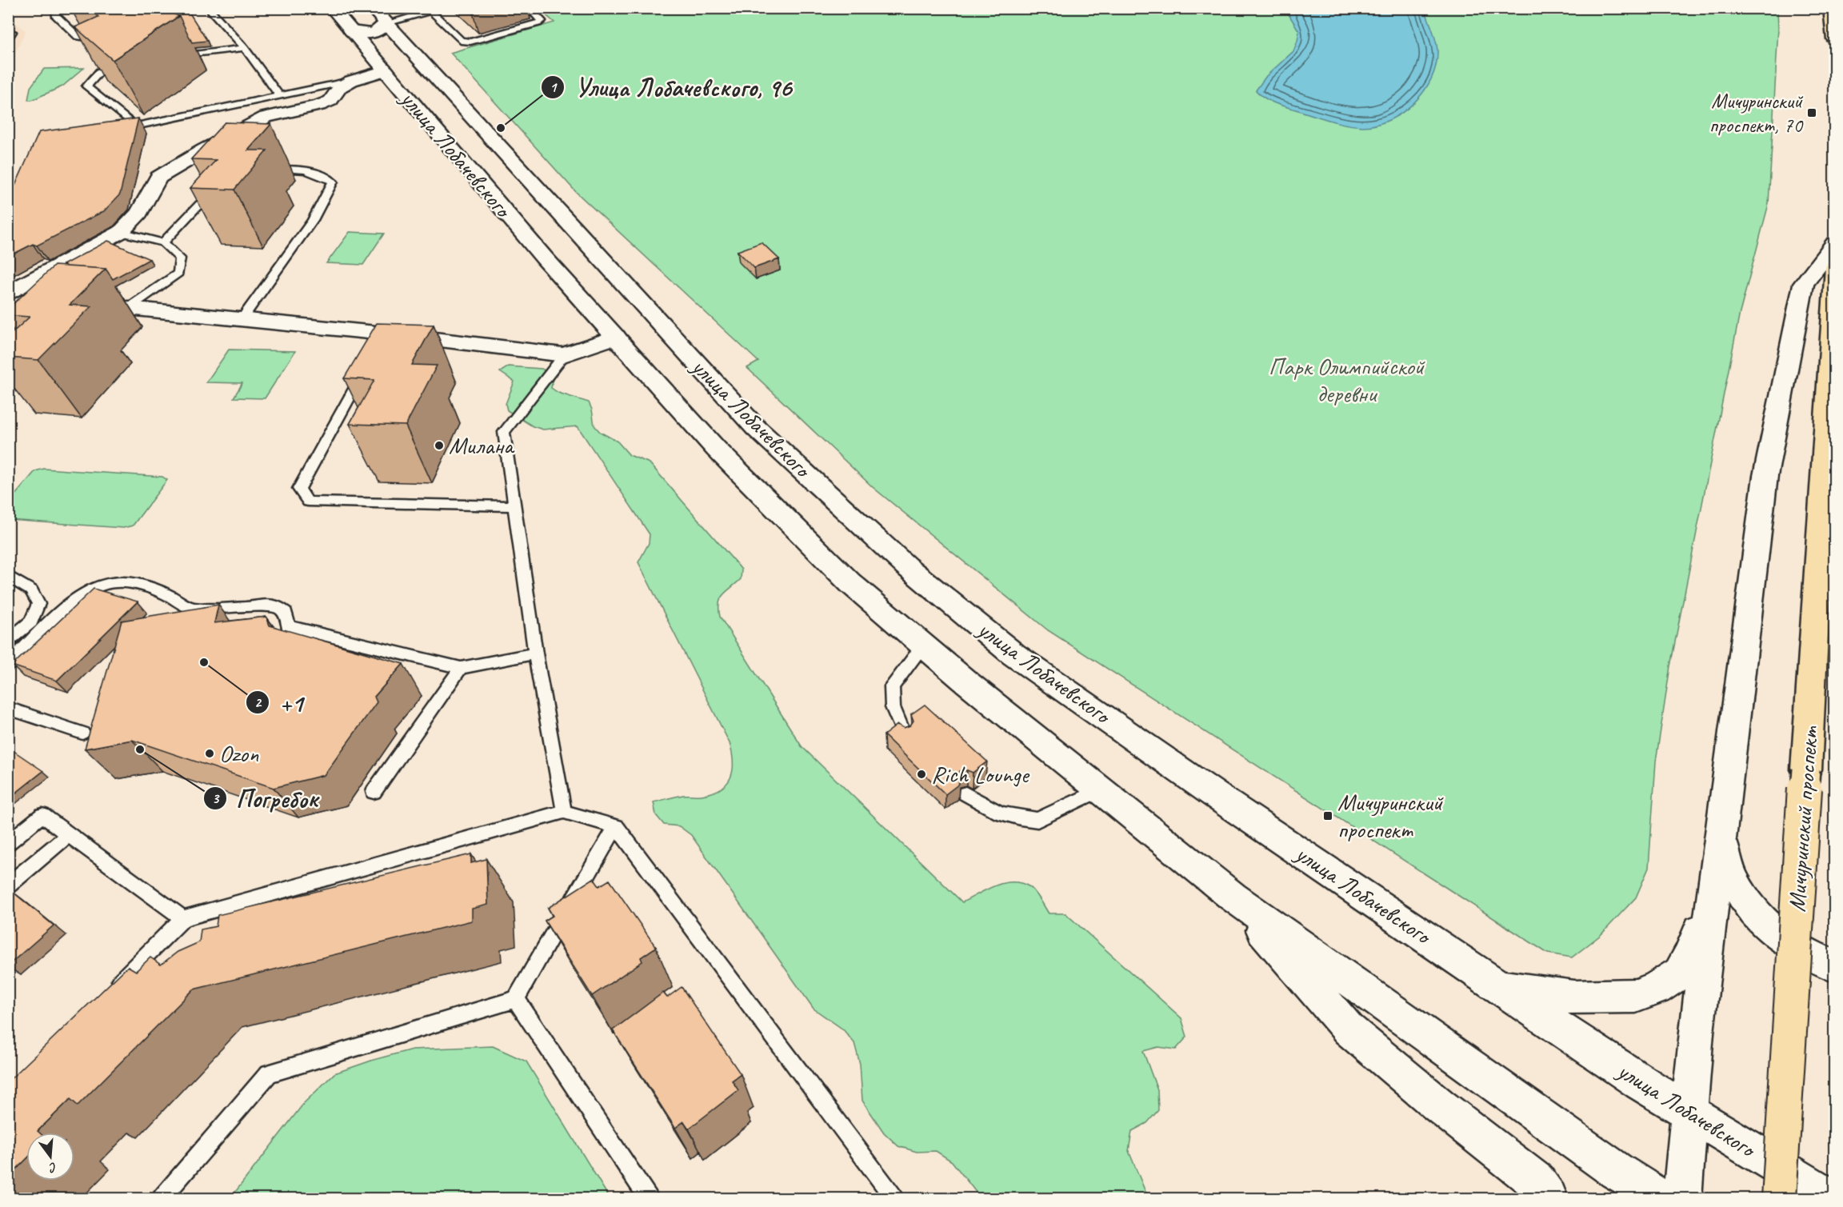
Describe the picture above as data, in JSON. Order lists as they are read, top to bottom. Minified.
{"streets":{"main road":["улица Лобачевского","Мичуринский проспект"]},"parks":["Парк Олимпийской деревни"],"places":{"transit":["Мичуринский проспект, 70","Мичуринский проспект"],"other":["Улица Лобачевского, 96","Милана","+1","Погребок","Ozon","Rich Lounge"]},"north":"bottom"}
